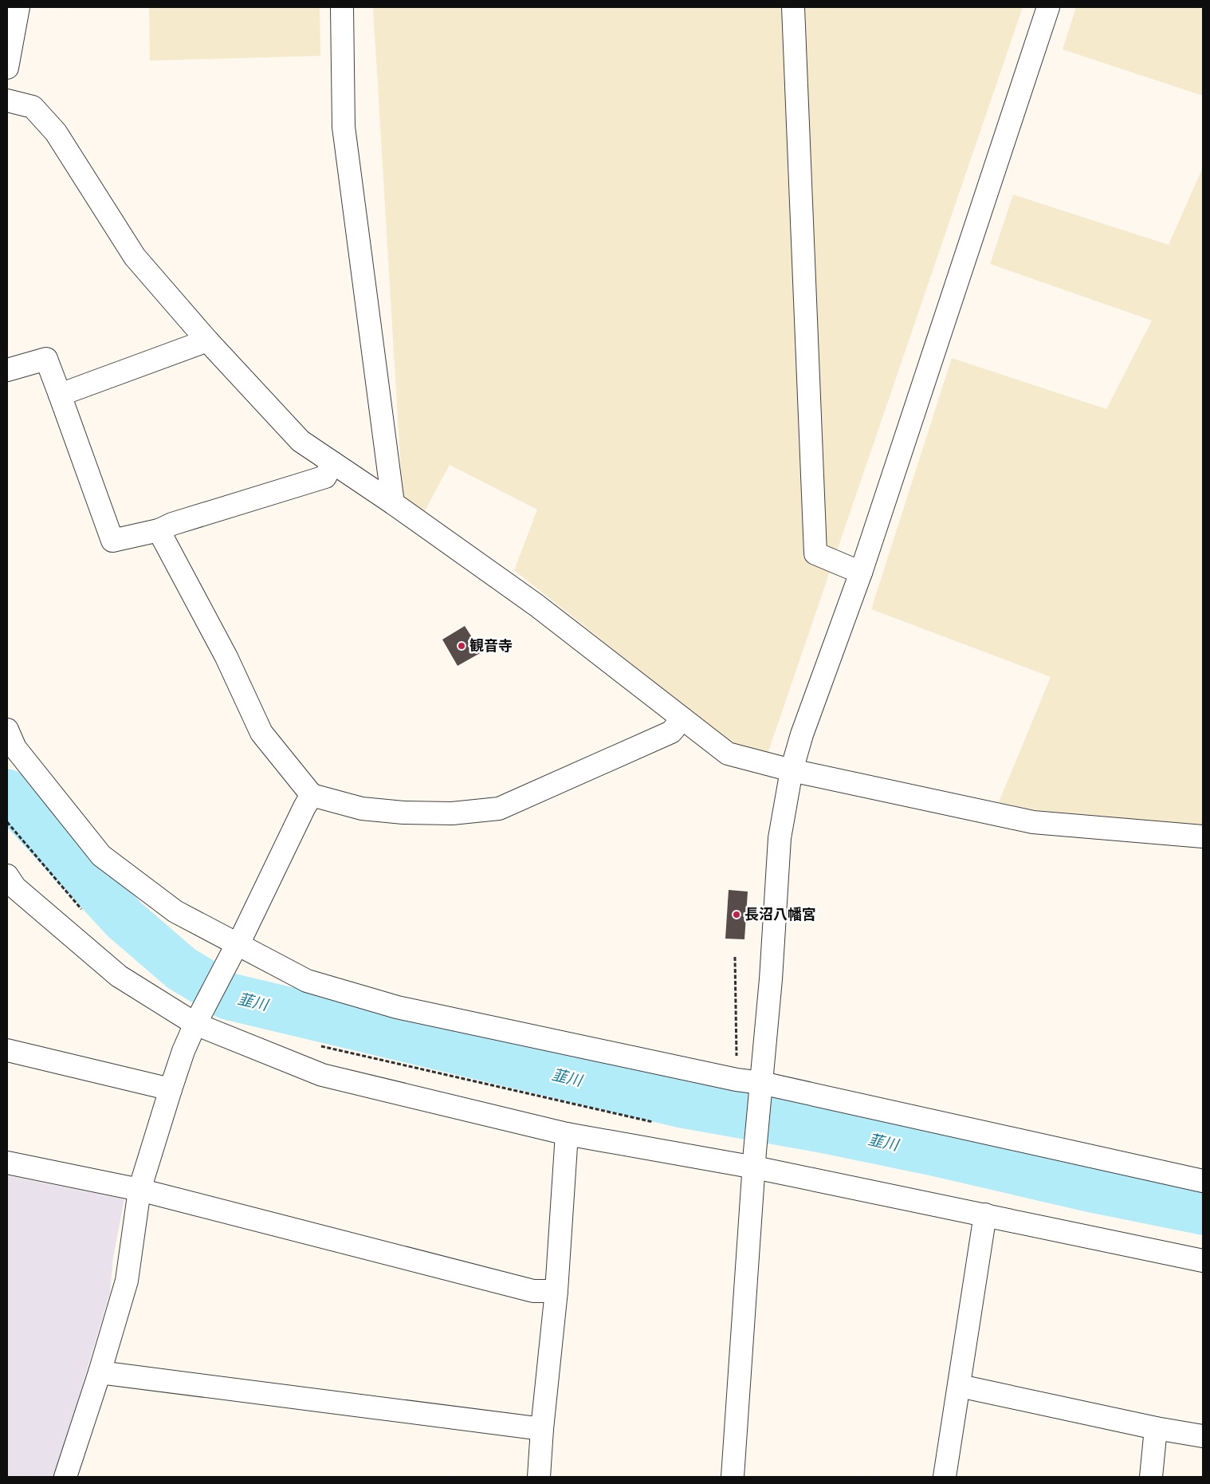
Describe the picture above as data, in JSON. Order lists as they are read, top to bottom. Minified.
{"water":["韮川"],"places":["観音寺","長沼八幡宮"]}
